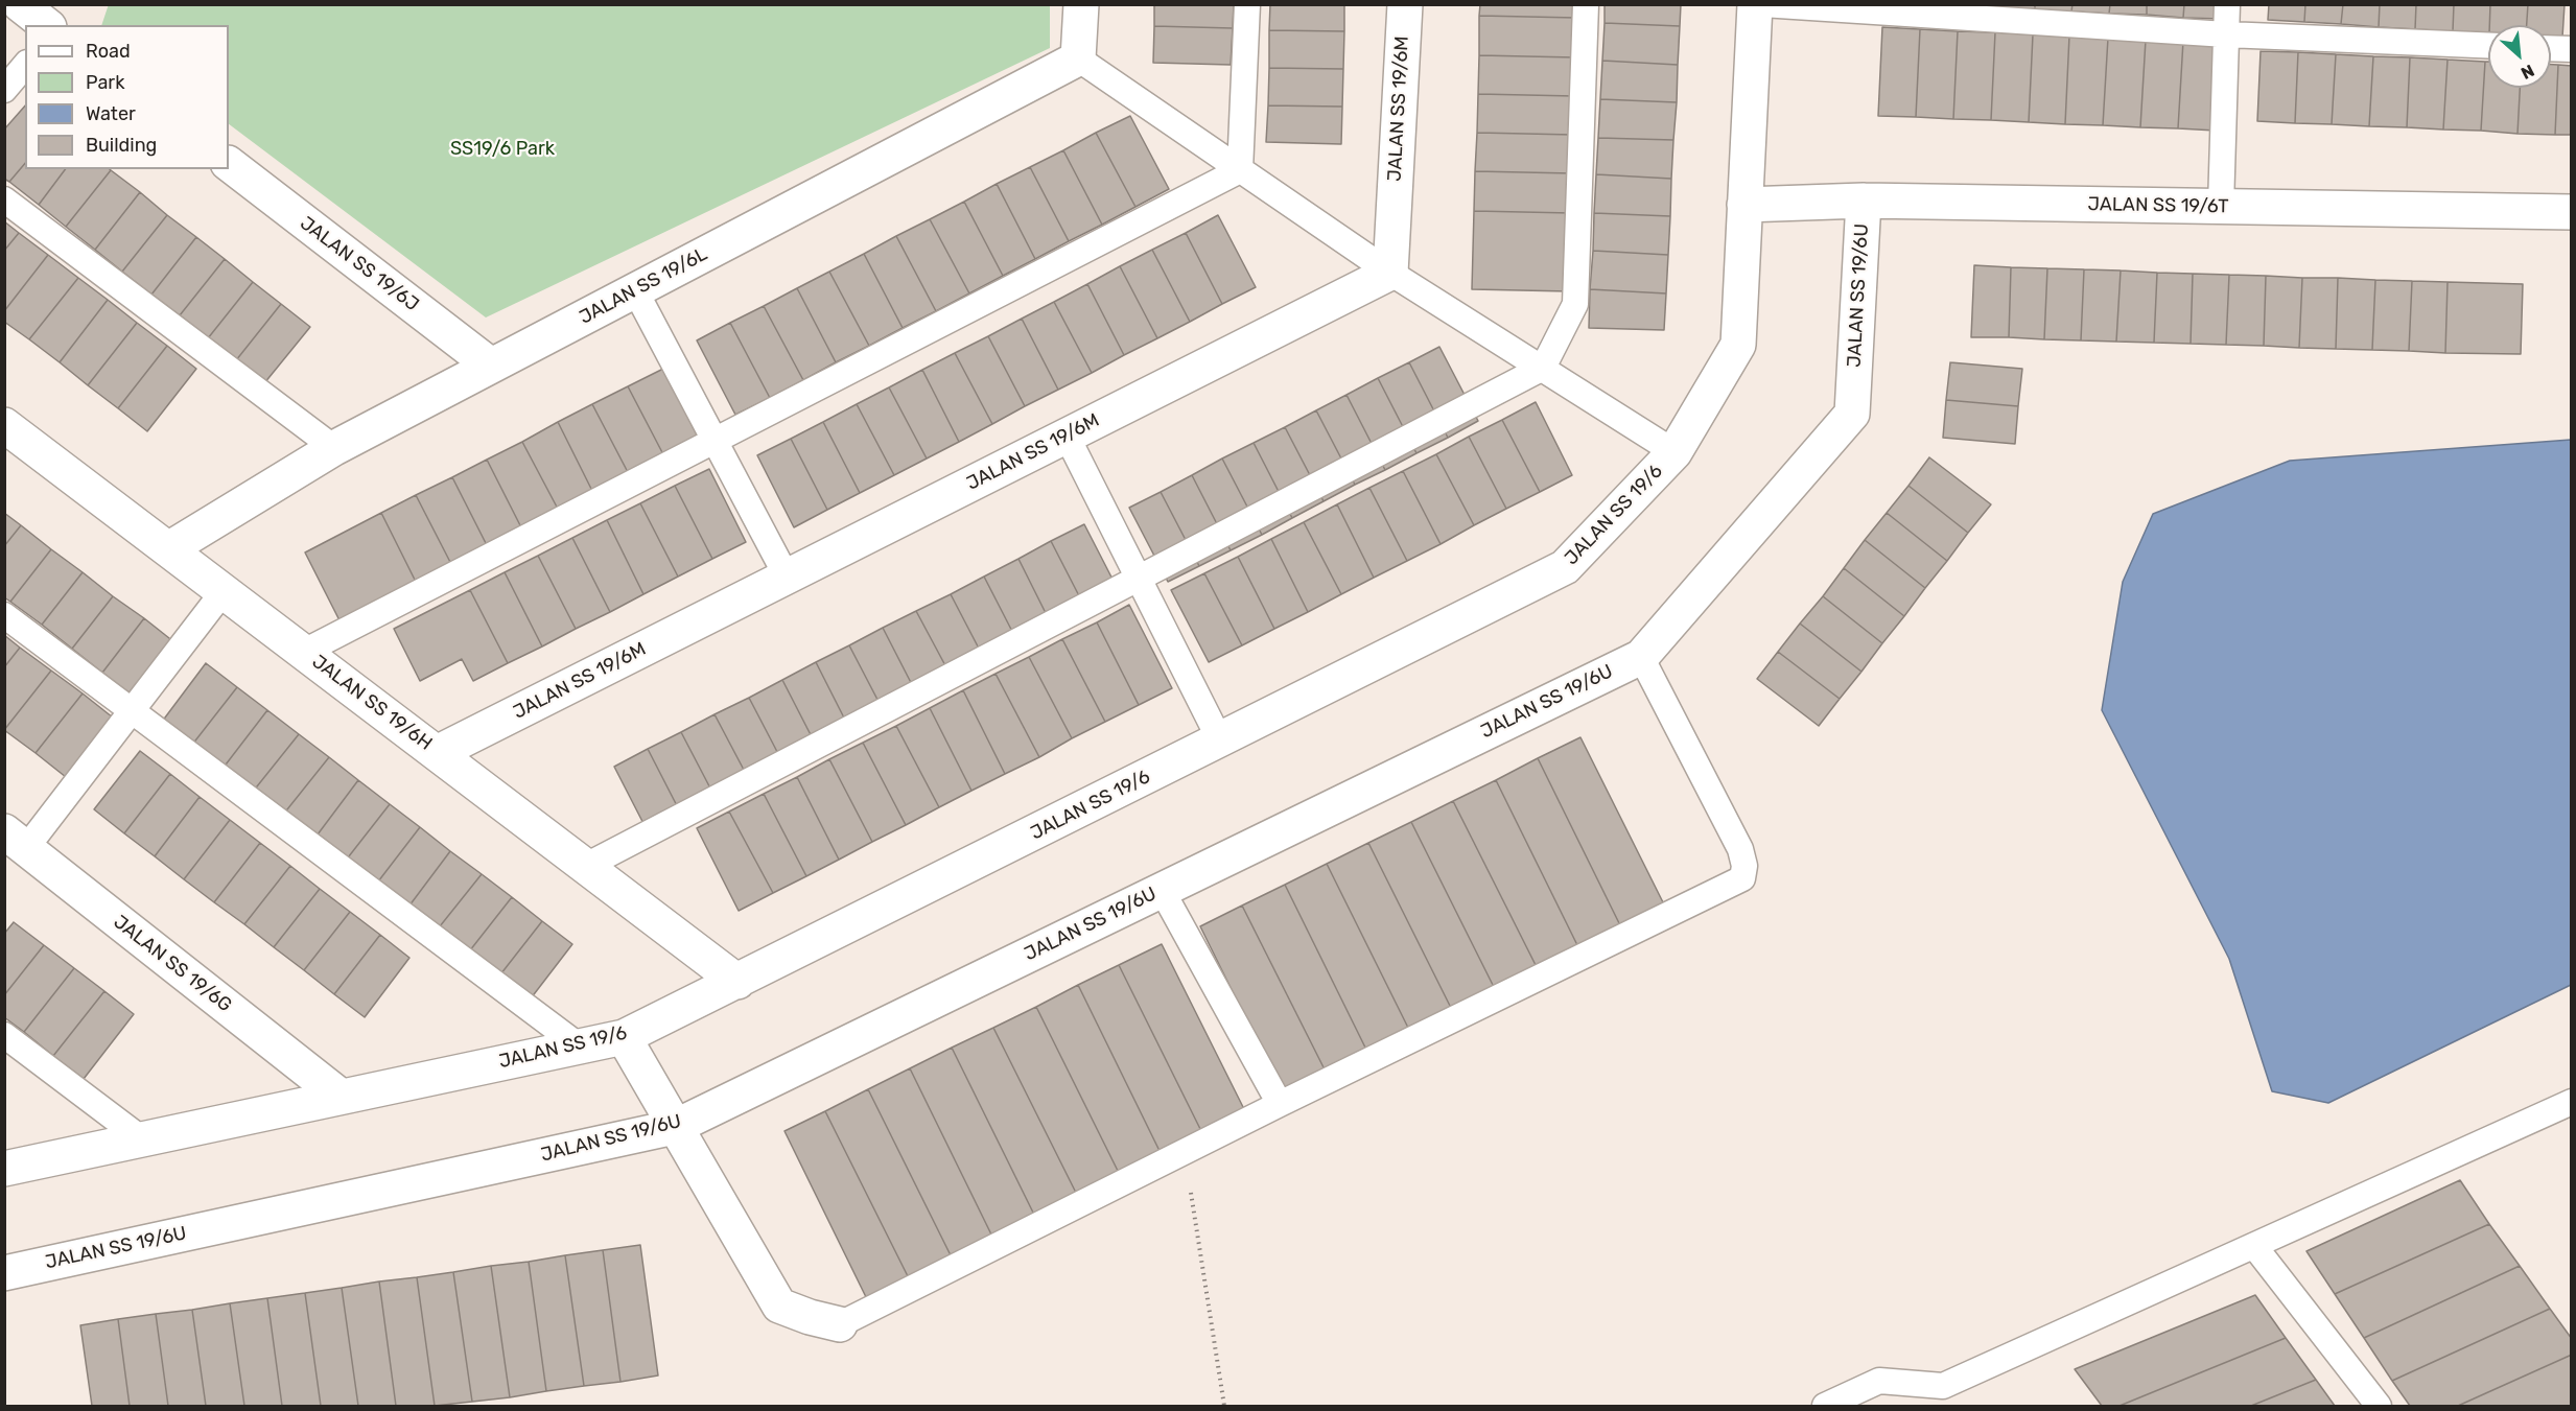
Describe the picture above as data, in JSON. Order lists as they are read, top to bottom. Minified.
{"streets":{"street":["JALAN SS 19/6M","JALAN SS 19/6T","JALAN SS 19/6J","JALAN SS 19/6L","JALAN SS 19/6U","JALAN SS 19/6","JALAN SS 19/6H","JALAN SS 19/6G"]},"crossings":[["JALAN SS 19/6M","JALAN SS 19/6H"],["JALAN SS 19/6T","JALAN SS 19/6U"],["JALAN SS 19/6T","JALAN SS 19/6"],["JALAN SS 19/6J","JALAN SS 19/6L"],["JALAN SS 19/6L","JALAN SS 19/6H"],["JALAN SS 19/6","JALAN SS 19/6H"],["JALAN SS 19/6","JALAN SS 19/6G"]],"parks":["SS19/6 Park"],"legend":["Road","Park","Water","Building"],"north":"bottom right"}
